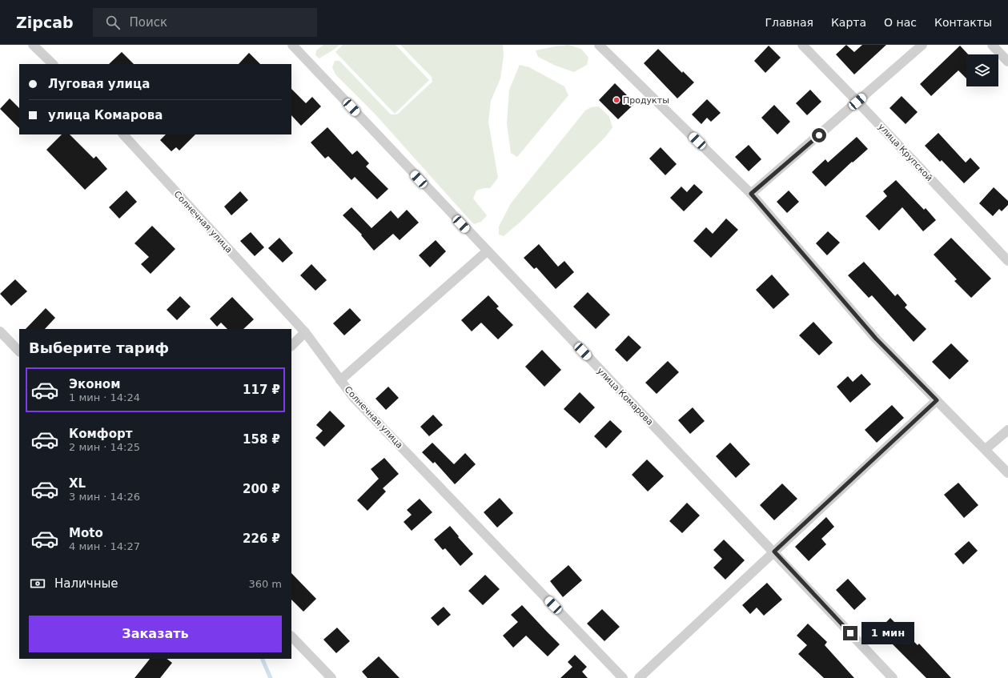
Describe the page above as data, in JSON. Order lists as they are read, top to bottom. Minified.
{"streets":{"street":["улица Крупской","Солнечная улица","улица Комарова"]},"places":["Продукты"],"page":{"header":"Zipcab","search":"Поиск","nav":["Главная","Карта","О нас","Контакты"],"banner":["Луговая улица","улица Комарова"],"heading":"Выберите тариф","list":[{"name":"Эконом","note":"1 мин · 14:24","value":"117 ₽"},{"name":"Комфорт","note":"2 мин · 14:25","value":"158 ₽"},{"name":"XL","note":"3 мин · 14:26","value":"200 ₽"},{"name":"Moto","note":"4 мин · 14:27","value":"226 ₽"}],"pay":["Наличные","360 m"],"buttons":"Заказать","bubble":"1 мин"}}
